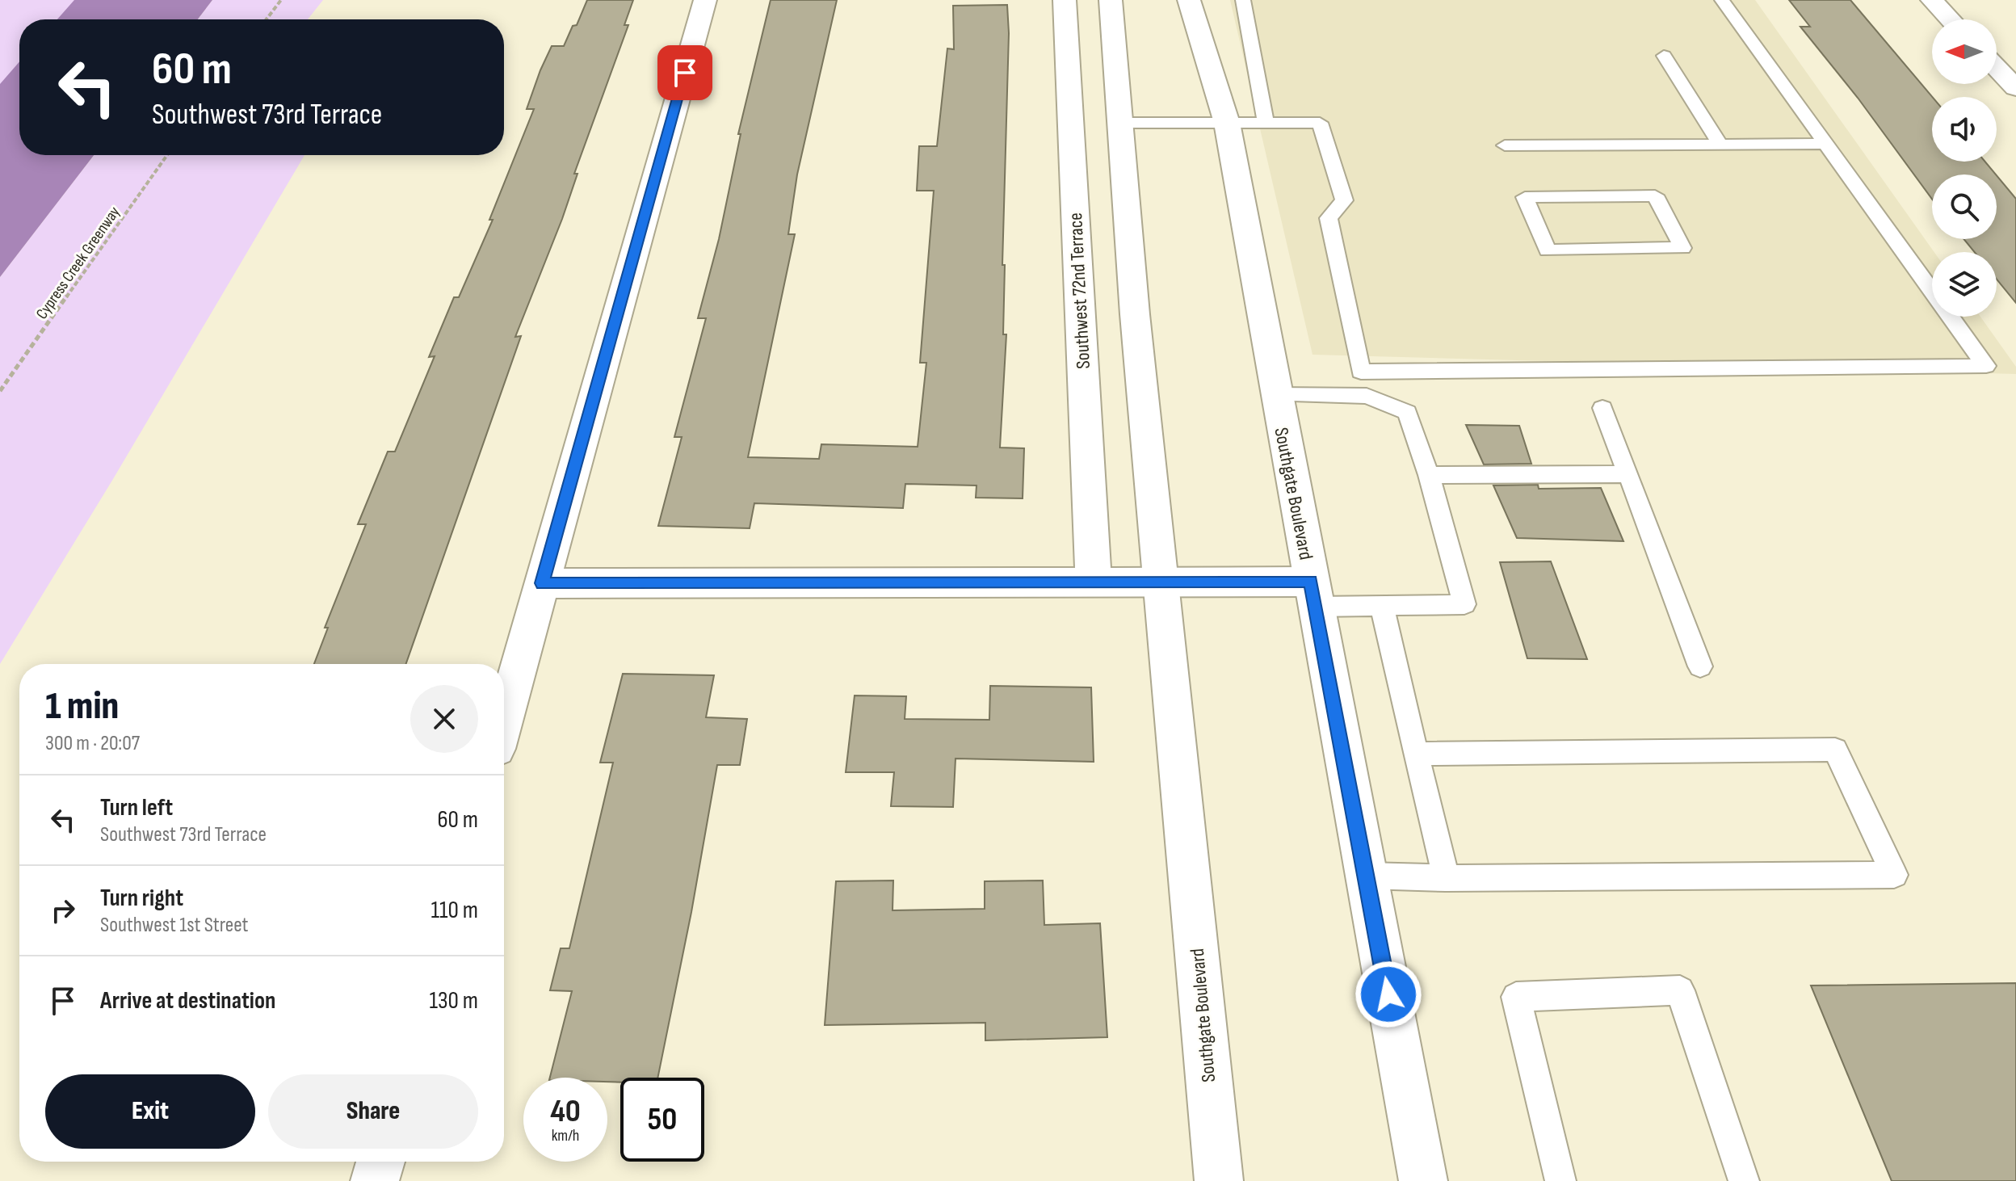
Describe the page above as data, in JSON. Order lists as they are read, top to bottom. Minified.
{"streets":{"street":["Southwest 72nd Terrace","Southgate Boulevard"],"path":["Cypress Creek Greenway"]},"north":"left","page":{"turn":["60 m","Southwest 73rd Terrace"],"heading":["1 min","300 m · 20:07"],"list":[{"name":"Turn left","note":"Southwest 73rd Terrace","value":"60 m"},{"name":"Turn right","note":"Southwest 1st Street","value":"110 m"},{"name":"Arrive at destination","value":"130 m"}],"buttons":["Exit","Share"],"speed":"40 km/h","limit":"50"}}
